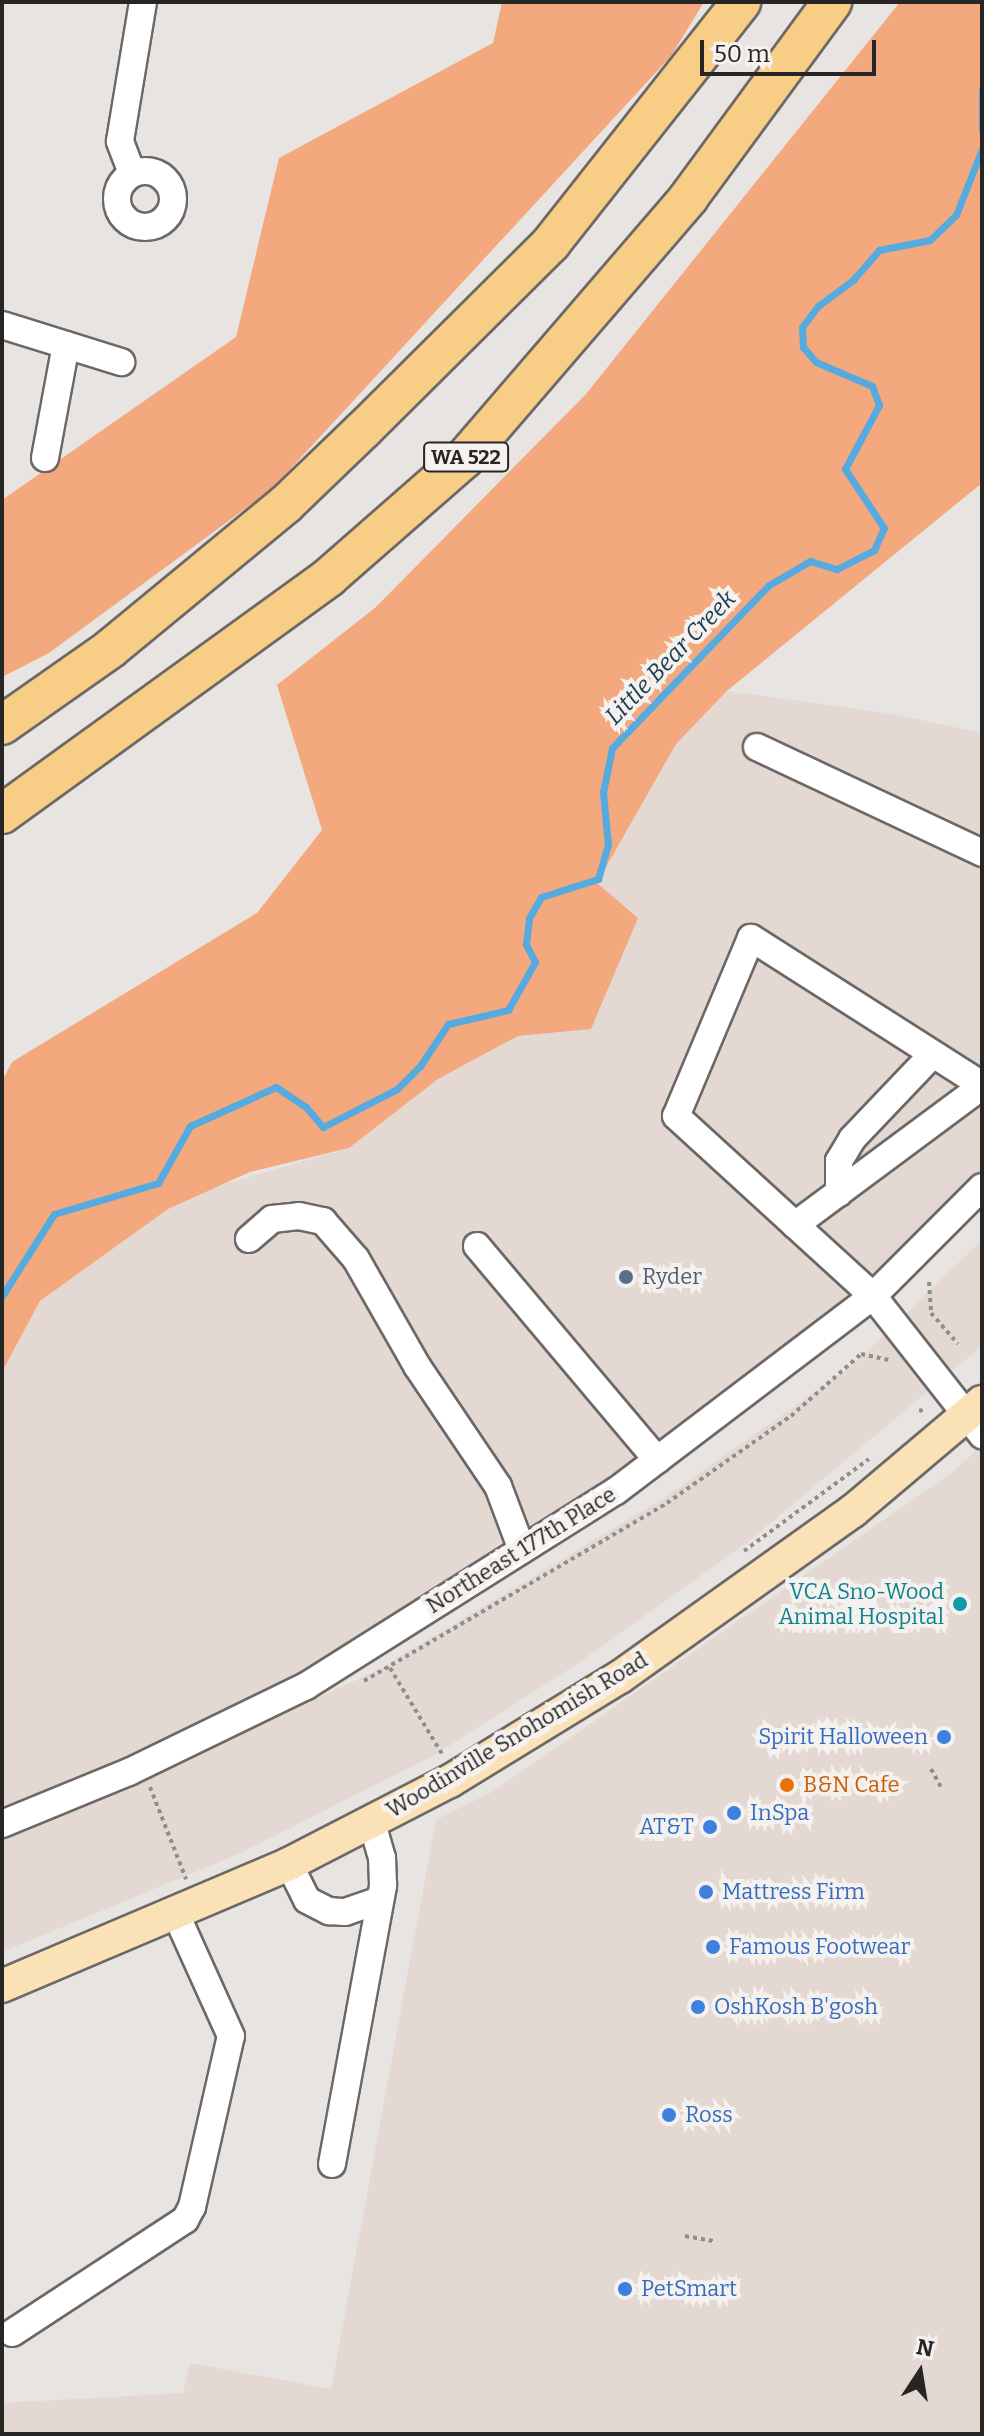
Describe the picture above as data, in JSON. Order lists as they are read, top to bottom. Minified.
{"streets":{"highway":["WA 522"],"main road":["Woodinville Snohomish Road"],"street":["Northeast 177th Place"]},"water":["Little Bear Creek"],"places":["Ryder","VCA Sno-Wood Animal Hospital","Spirit Halloween","B&N Cafe","InSpa","AT&T","Mattress Firm","Famous Footwear","OshKosh B'gosh","Ross","PetSmart"],"scale_bar":"50 m","north":"top"}
